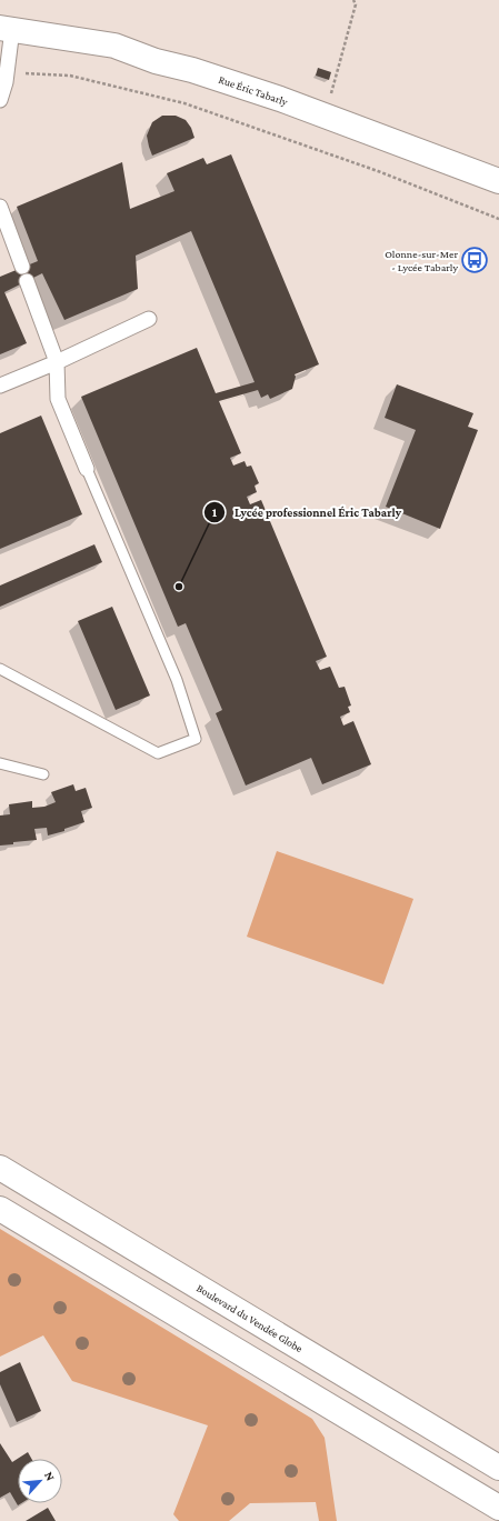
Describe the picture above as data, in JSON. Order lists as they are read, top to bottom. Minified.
{"streets":{"main road":["Rue Éric Tabarly","Boulevard du Vendée Globe"]},"places":{"bus stop":["Olonne-sur-Mer - Lycée Tabarly"],"other":["Lycée professionnel Éric Tabarly"]},"north":"top right"}
